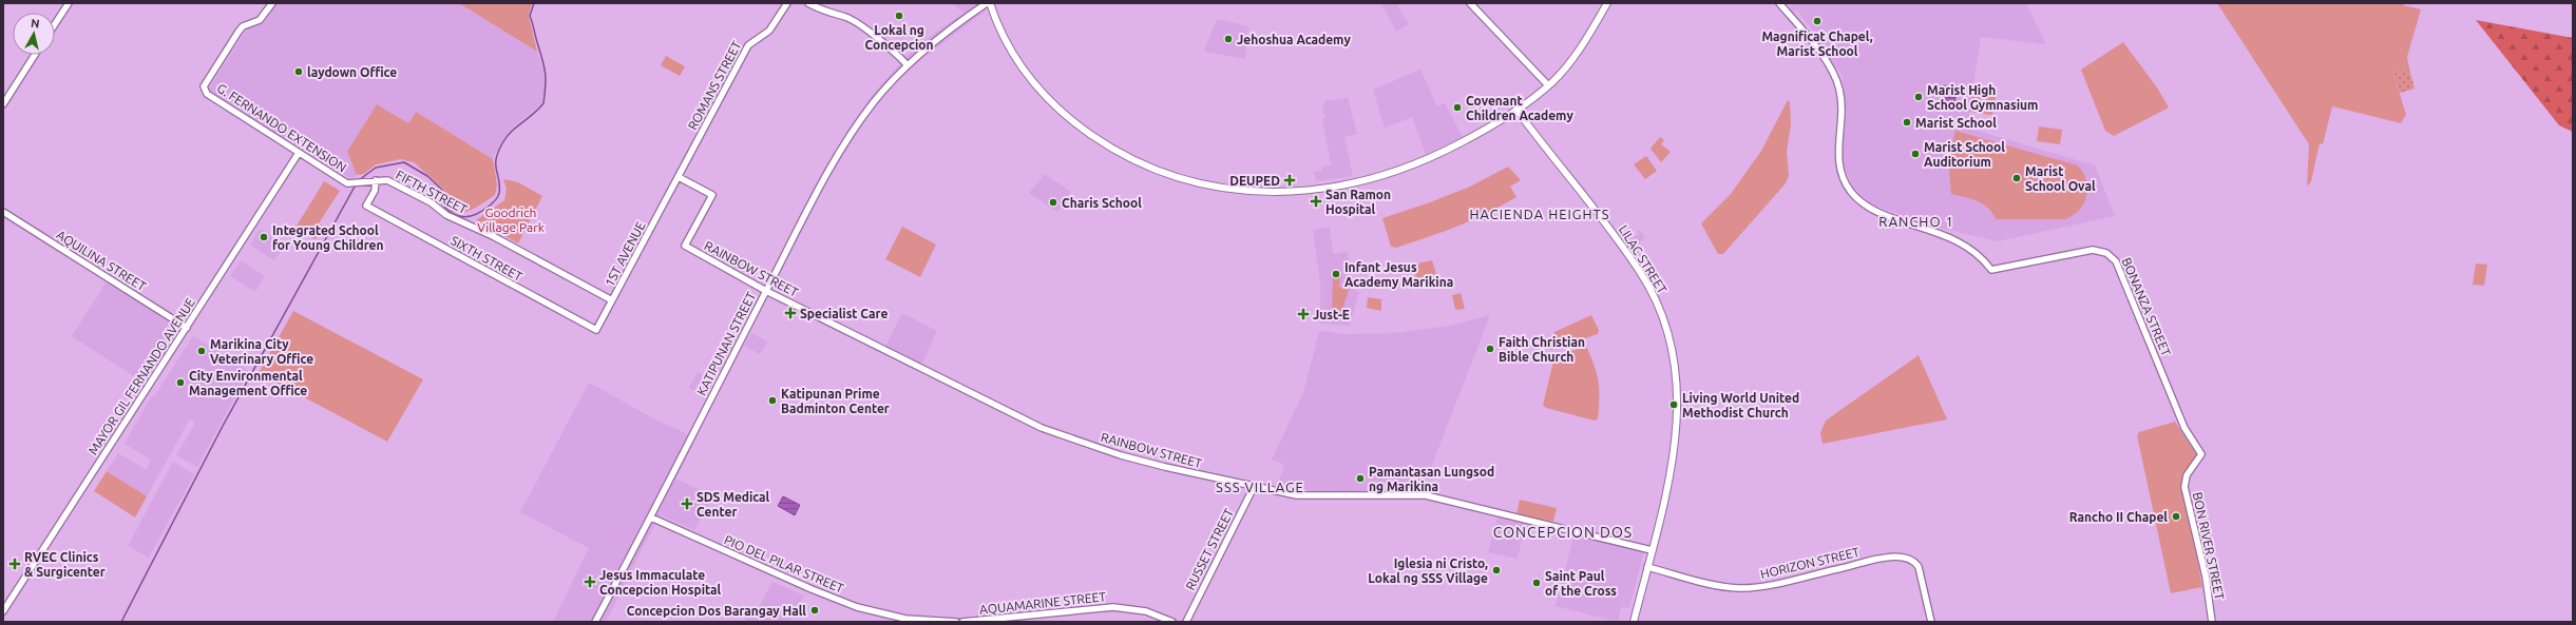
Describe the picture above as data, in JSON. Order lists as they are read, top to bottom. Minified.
{"streets":{"main road":["LILAC STREET"],"street":["ROMANS STREET","G. FERNANDO EXTENSION","FIFTH STREET","1ST AVENUE","SIXTH STREET","AQUILINA STREET","RAINBOW STREET","BONANZA STREET","KATIPUNAN STREET","MAYOR GIL FERNANDO AVENUE","BON RIVER STREET","RUSSET STREET","HORIZON STREET","PIO DEL PILAR STREET","AQUAMARINE STREET"]},"crossings":[["ROMANS STREET","1ST AVENUE"],["ROMANS STREET","RAINBOW STREET"],["G. FERNANDO EXTENSION","FIFTH STREET"],["G. FERNANDO EXTENSION","MAYOR GIL FERNANDO AVENUE"],["FIFTH STREET","1ST AVENUE"],["FIFTH STREET","SIXTH STREET"],["1ST AVENUE","SIXTH STREET"],["LILAC STREET","RAINBOW STREET"],["LILAC STREET","HORIZON STREET"],["AQUILINA STREET","MAYOR GIL FERNANDO AVENUE"],["RAINBOW STREET","KATIPUNAN STREET"],["RAINBOW STREET","RUSSET STREET"],["BONANZA STREET","BON RIVER STREET"],["KATIPUNAN STREET","PIO DEL PILAR STREET"]],"districts":["HACIENDA HEIGHTS","RANCHO 1","SSS VILLAGE","CONCEPCION DOS"],"parks":["Goodrich Village Park"],"places":{"other":["Lokal ng Concepcion","Magnificat Chapel, Marist School","Jehoshua Academy","laydown Office","Marist High School Gymnasium","Covenant Children Academy","Marist School","Marist School Auditorium","Marist School Oval","Charis School","Integrated School for Young Children","Infant Jesus Academy Marikina","Faith Christian Bible Church","Marikina City Veterinary Office","City Environmental Management Office","Katipunan Prime Badminton Center","Living World United Methodist Church","Pamantasan Lungsod ng Marikina","Rancho II Chapel","Iglesia ni Cristo, Lokal ng SSS Village","Saint Paul of the Cross","Concepcion Dos Barangay Hall"],"health":["DEUPED","San Ramon Hospital","Specialist Care","Just-E","SDS Medical Center","RVEC Clinics & Surgicenter","Jesus Immaculate Concepcion Hospital"]},"north":"top"}
